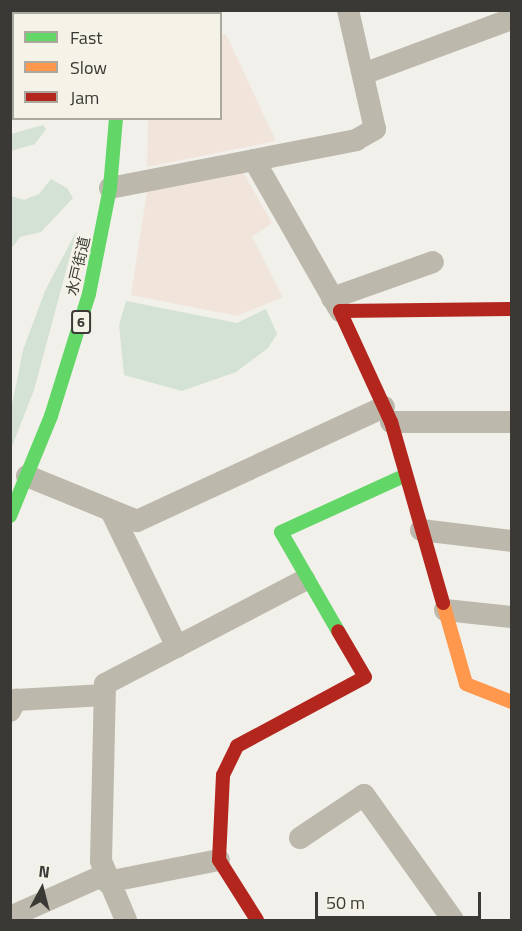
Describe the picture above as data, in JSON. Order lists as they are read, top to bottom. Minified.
{"streets":{"main road":["水戸街道","6"]},"legend":["Fast","Slow","Jam"],"scale_bar":"50 m","north":"top"}
